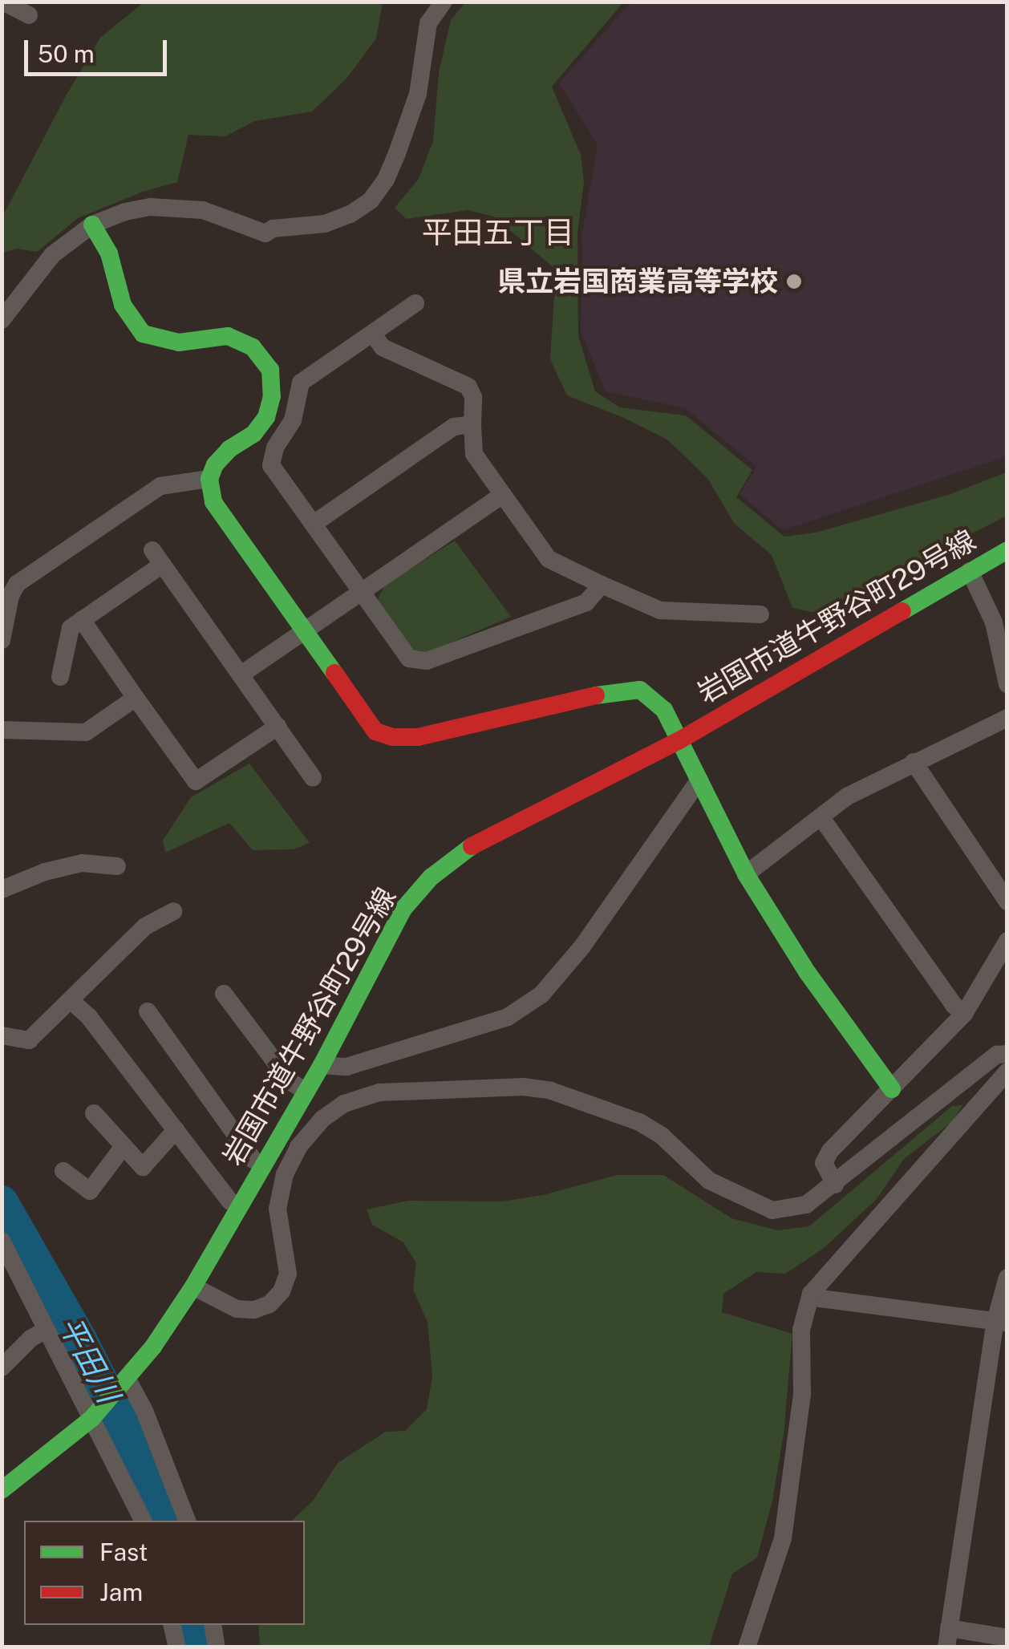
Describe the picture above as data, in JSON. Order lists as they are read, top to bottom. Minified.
{"streets":{"street":["岩国市道牛野谷町29号線"]},"districts":["平田五丁目"],"water":["平田川"],"places":["県立岩国商業高等学校"],"legend":["Fast","Jam"],"scale_bar":"50 m"}
